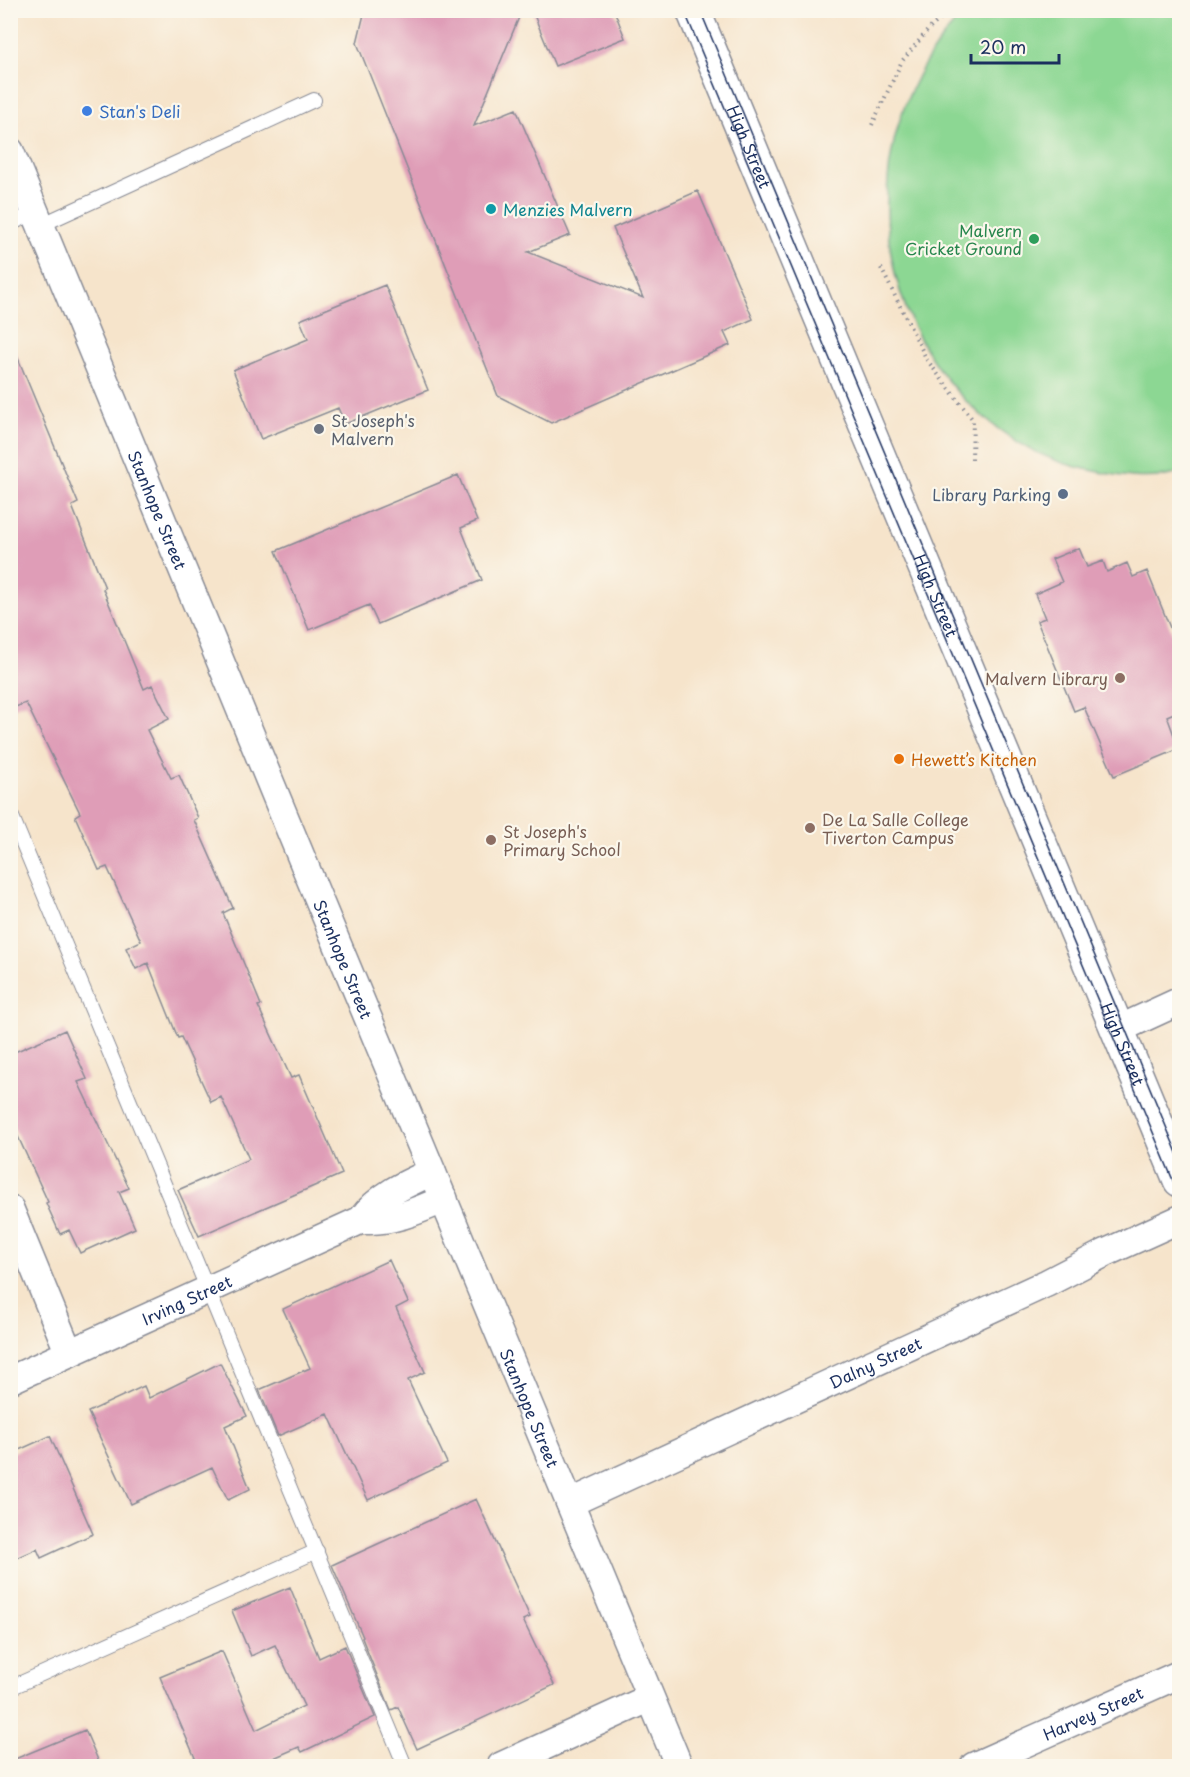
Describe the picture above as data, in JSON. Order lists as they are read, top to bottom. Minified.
{"streets":{"main road":["High Street"],"street":["Stanhope Street","Irving Street","Dalny Street","Harvey Street"]},"crossings":[["Stanhope Street","Irving Street"],["Stanhope Street","Dalny Street"]],"places":["Stan's Deli","Menzies Malvern","Malvern Cricket Ground","St Joseph's Malvern","Library Parking","Malvern Library","Hewett’s Kitchen","De La Salle College Tiverton Campus","St Joseph's Primary School"],"scale_bar":"20 m"}
